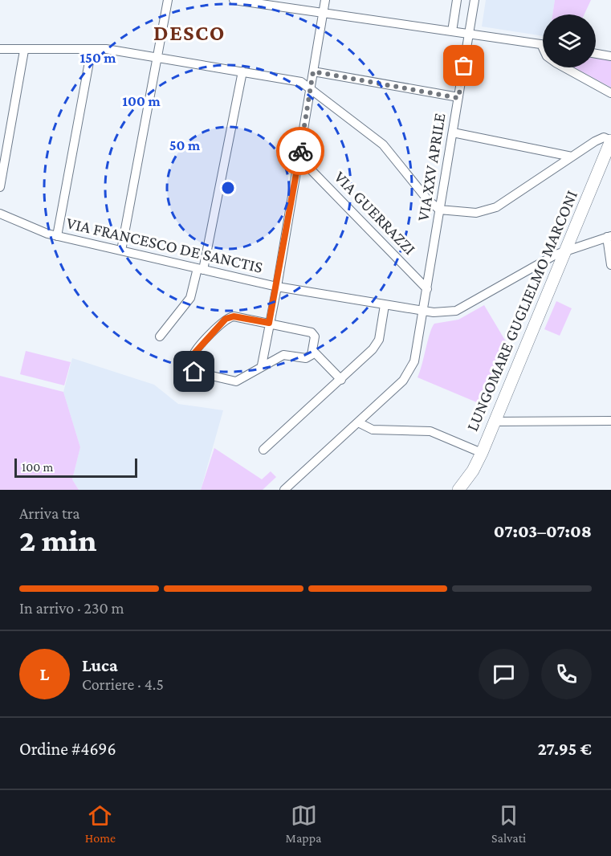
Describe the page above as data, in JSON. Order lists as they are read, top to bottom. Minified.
{"streets":{"street":["VIA XXV APRILE","VIA GUERRAZZI","VIA FRANCESCO DE SANCTIS","LUNGOMARE GUGLIELMO MARCONI"]},"crossings":[["VIA XXV APRILE","VIA GUERRAZZI"],["VIA XXV APRILE","VIA FRANCESCO DE SANCTIS"],["VIA FRANCESCO DE SANCTIS","LUNGOMARE GUGLIELMO MARCONI"]],"districts":["DESCO"],"scale_bar":"100 m","page":{"scale":"100 m","heading":["2 min","Arriva tra","07:03–07:08"],"panel":["Luca","Corriere · 4.5","Ordine #4696","27.95 €"],"bar":"In arrivo · 230 m","round":"L","tabs":["Home","Mappa","Salvati"]},"rings":["150 m","100 m","50 m"]}
